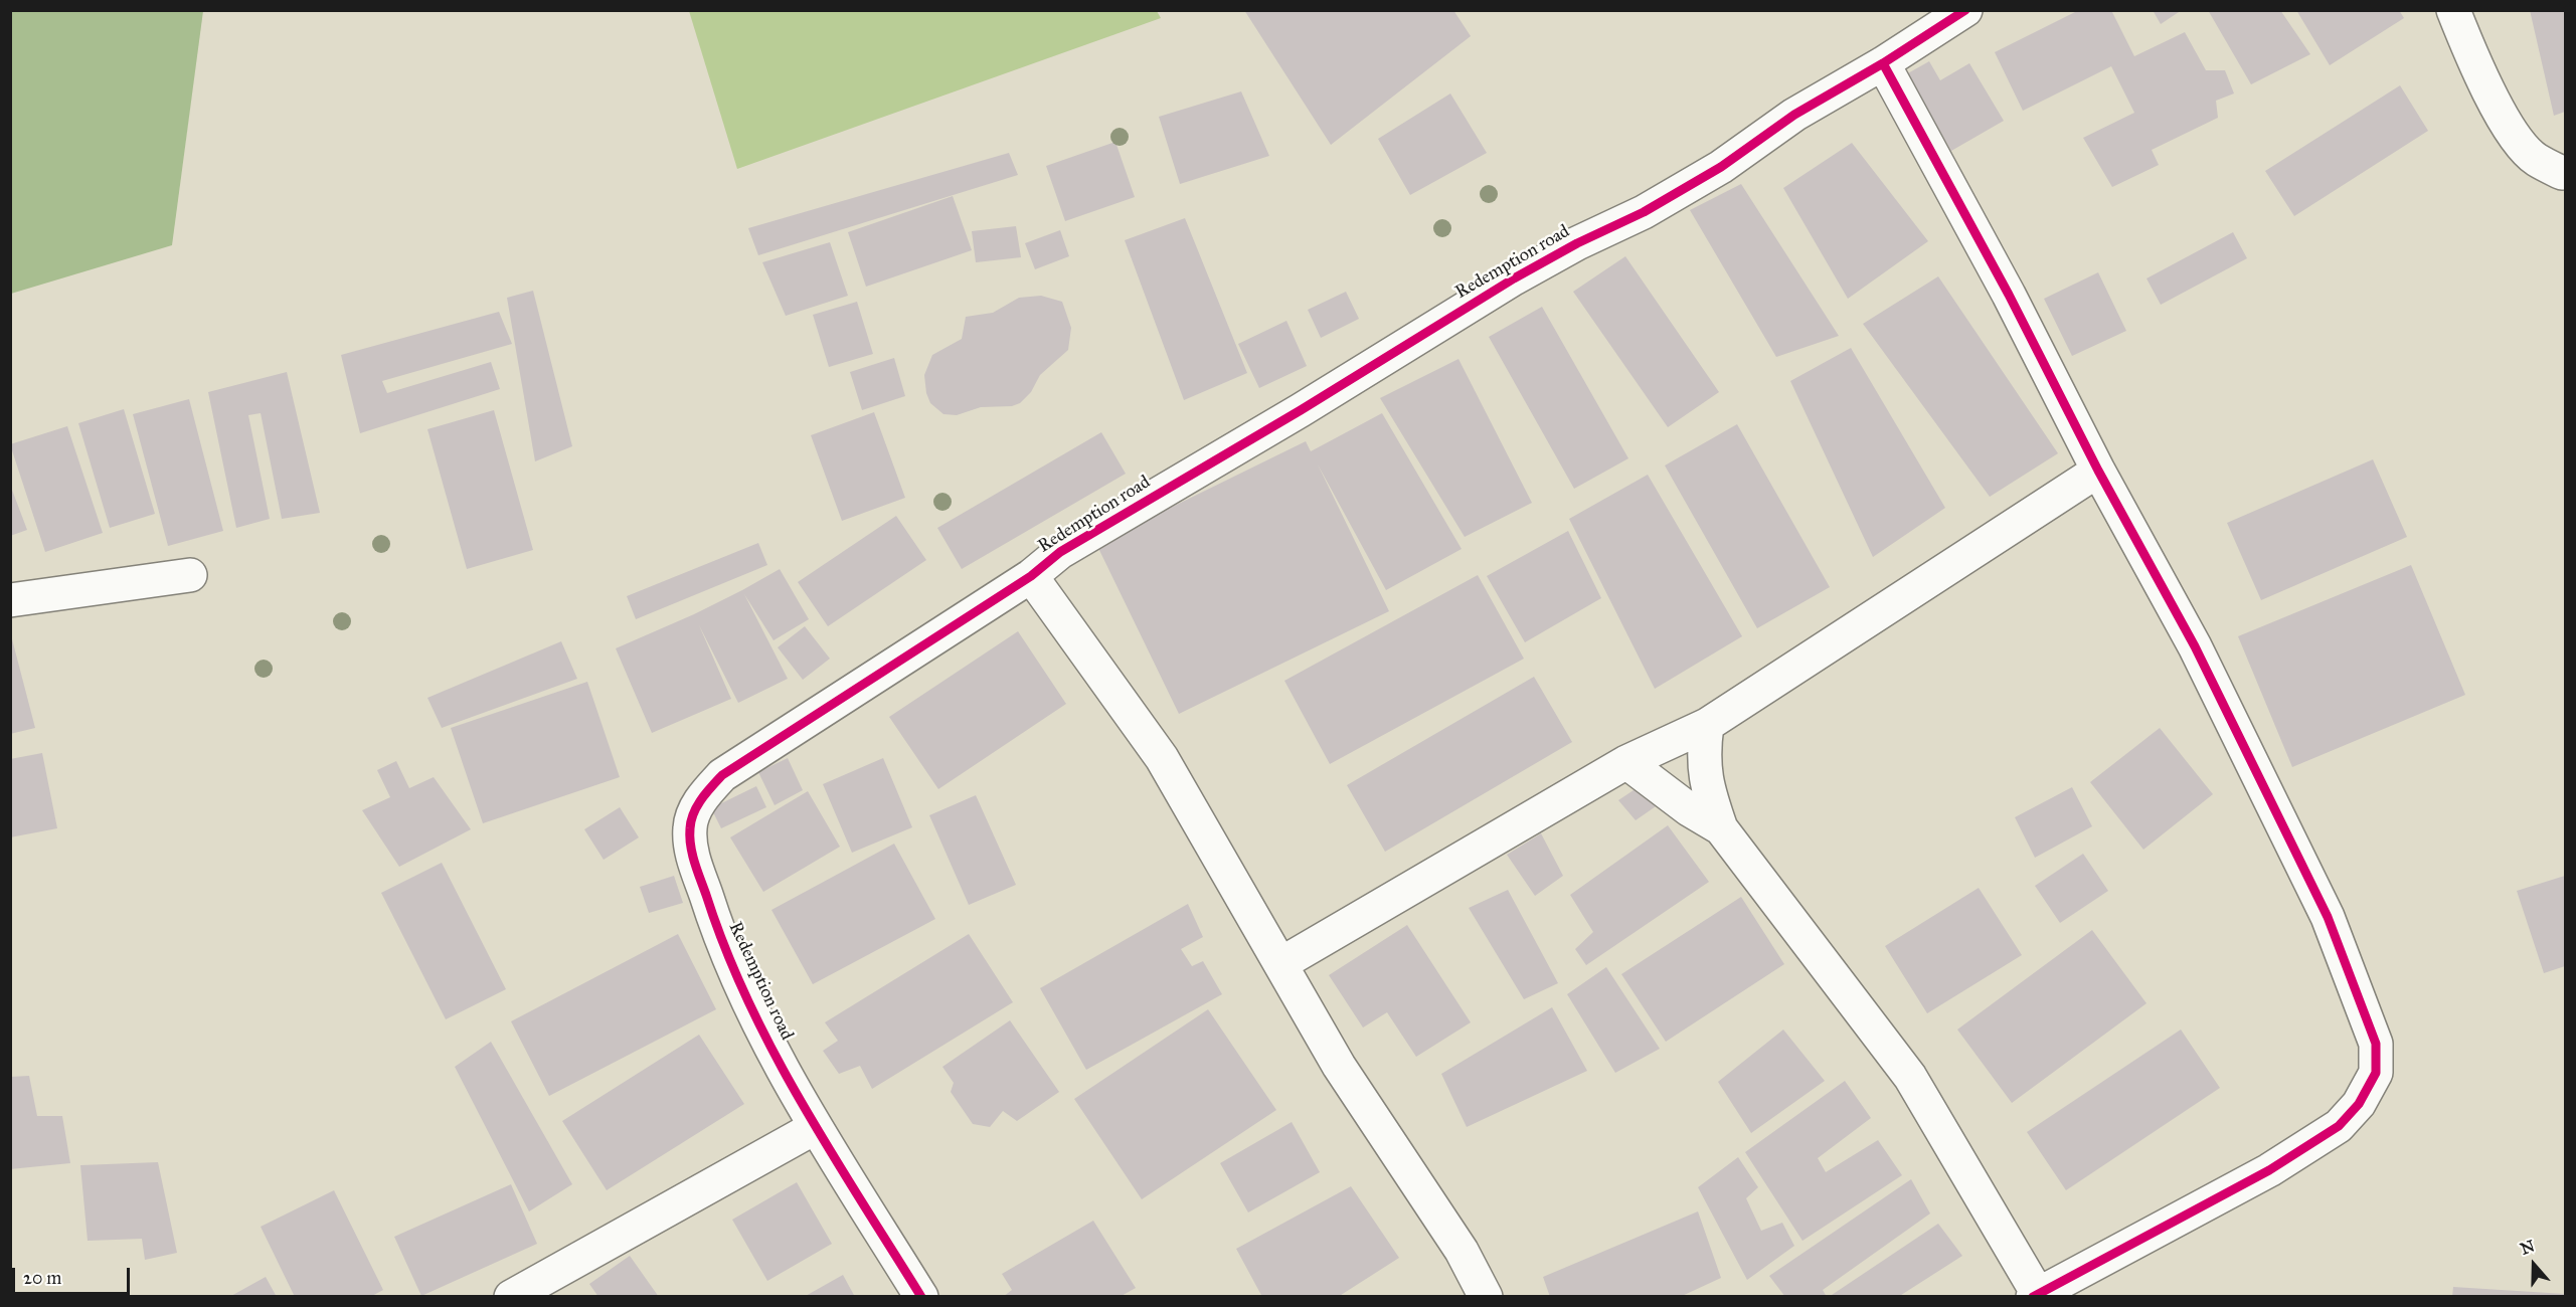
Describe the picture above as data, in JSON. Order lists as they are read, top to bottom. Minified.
{"streets":{"street":["Redemption road"]},"scale_bar":"20 m","north":"top"}
